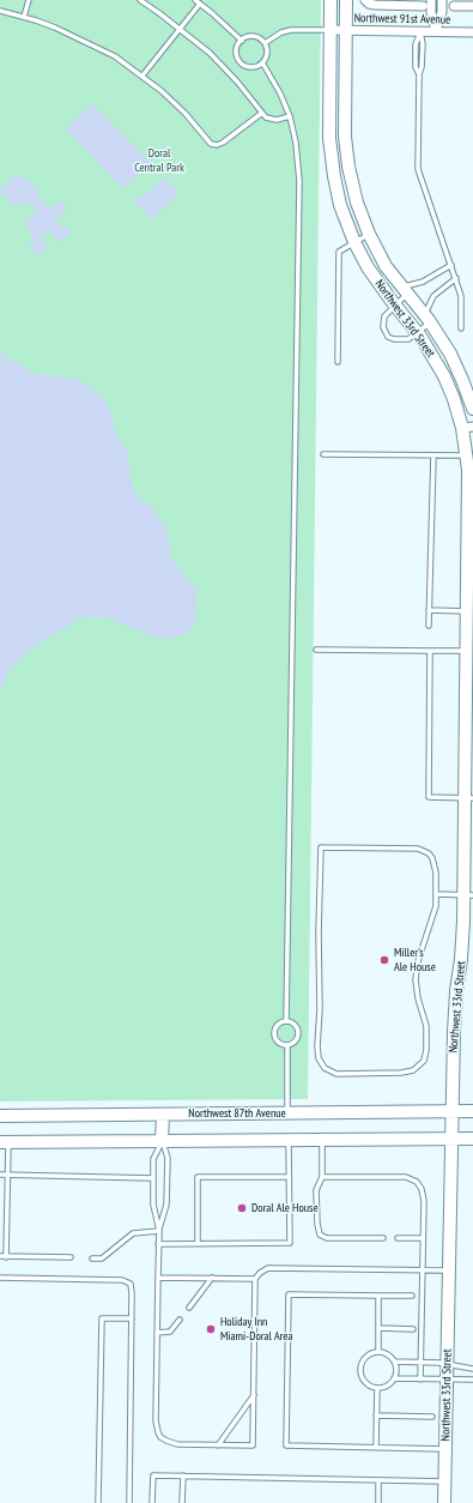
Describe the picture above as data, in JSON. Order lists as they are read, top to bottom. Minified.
{"streets":{"street":["Northwest 91st Avenue","Northwest 33rd Street","Northwest 87th Avenue"]},"crossings":[["Northwest 91st Avenue","Northwest 33rd Street"],["Northwest 33rd Street","Northwest 87th Avenue"]],"parks":["Doral Central Park"],"places":["Miller's Ale House","Doral Ale House","Holiday Inn Miami-Doral Area"]}
